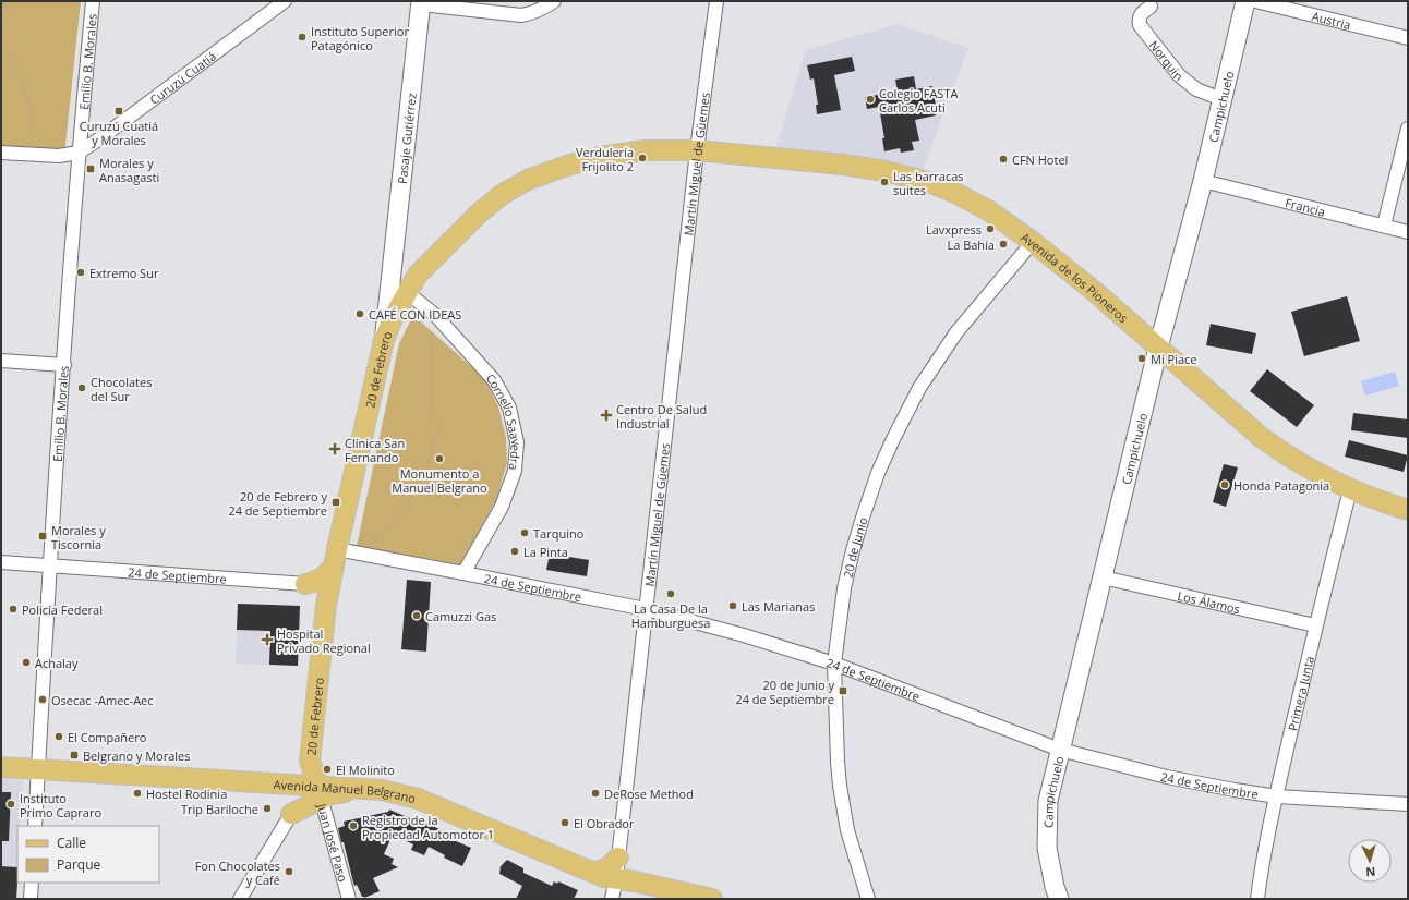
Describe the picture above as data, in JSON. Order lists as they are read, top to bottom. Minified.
{"streets":{"main road":["Avenida de los Pioneros","20 de Febrero","Avenida Manuel Belgrano"],"street":["Austria","Norquin","Emilio B. Morales","Curuzú Cuatiá","Campichuelo","Pasaje Gutiérrez","Martín Miguel de Güemes","Francia","Cornelio Saavedra","20 de Junio","24 de Septiembre","Los Álamos","Primera Junta","Juan José Paso"]},"crossings":[["Norquin","Campichuelo"],["Emilio B. Morales","Curuzú Cuatiá"],["Emilio B. Morales","24 de Septiembre"],["Emilio B. Morales","Avenida Manuel Belgrano"],["Campichuelo","Francia"],["Campichuelo","Avenida de los Pioneros"],["Campichuelo","24 de Septiembre"],["Campichuelo","Los Álamos"],["Pasaje Gutiérrez","20 de Febrero"],["Martín Miguel de Güemes","Avenida de los Pioneros"],["Martín Miguel de Güemes","20 de Febrero"],["Martín Miguel de Güemes","24 de Septiembre"],["Martín Miguel de Güemes","Avenida Manuel Belgrano"],["Avenida de los Pioneros","20 de Febrero"],["Avenida de los Pioneros","20 de Junio"],["Avenida de los Pioneros","Primera Junta"],["20 de Febrero","Cornelio Saavedra"],["20 de Febrero","24 de Septiembre"],["20 de Febrero","Avenida Manuel Belgrano"],["20 de Febrero","Juan José Paso"],["Cornelio Saavedra","24 de Septiembre"],["20 de Junio","24 de Septiembre"],["24 de Septiembre","Primera Junta"],["Los Álamos","Primera Junta"],["Avenida Manuel Belgrano","Juan José Paso"]],"places":{"other":["Instituto Superior Patagónico","Colegio FASTA Carlos Acuti","Verdulería Frijolito 2","CFN Hotel","Las barracas suites","Lavxpress","La Bahía","Extremo Sur","CAFÉ CON IDEAS","Mi Piace","Chocolates del Sur","Monumento a Manuel Belgrano","Honda Patagonia","Tarquino","La Pinta","La Casa De la Hamburguesa","Las Marianas","Policía Federal","Camuzzi Gas","Achalay","Osecac -Amec-Aec","El Compañero","El Molinito","Hostel Rodinia","DeRose Method","Instituto Primo Capraro","Trip Bariloche","El Obrador","Registro de la Propiedad Automotor 1","Fon Chocolates y Café"],"transit":["Curuzú Cuatiá y Morales","Morales y Anasagasti","20 de Febrero y 24 de Septiembre","Morales y Tiscornia","20 de Junio y 24 de Septiembre","Belgrano y Morales"],"health":["Centro De Salud Industrial","Clínica San Fernando","Hospital Privado Regional"]},"legend":["Calle","Parque"],"north":"bottom"}
